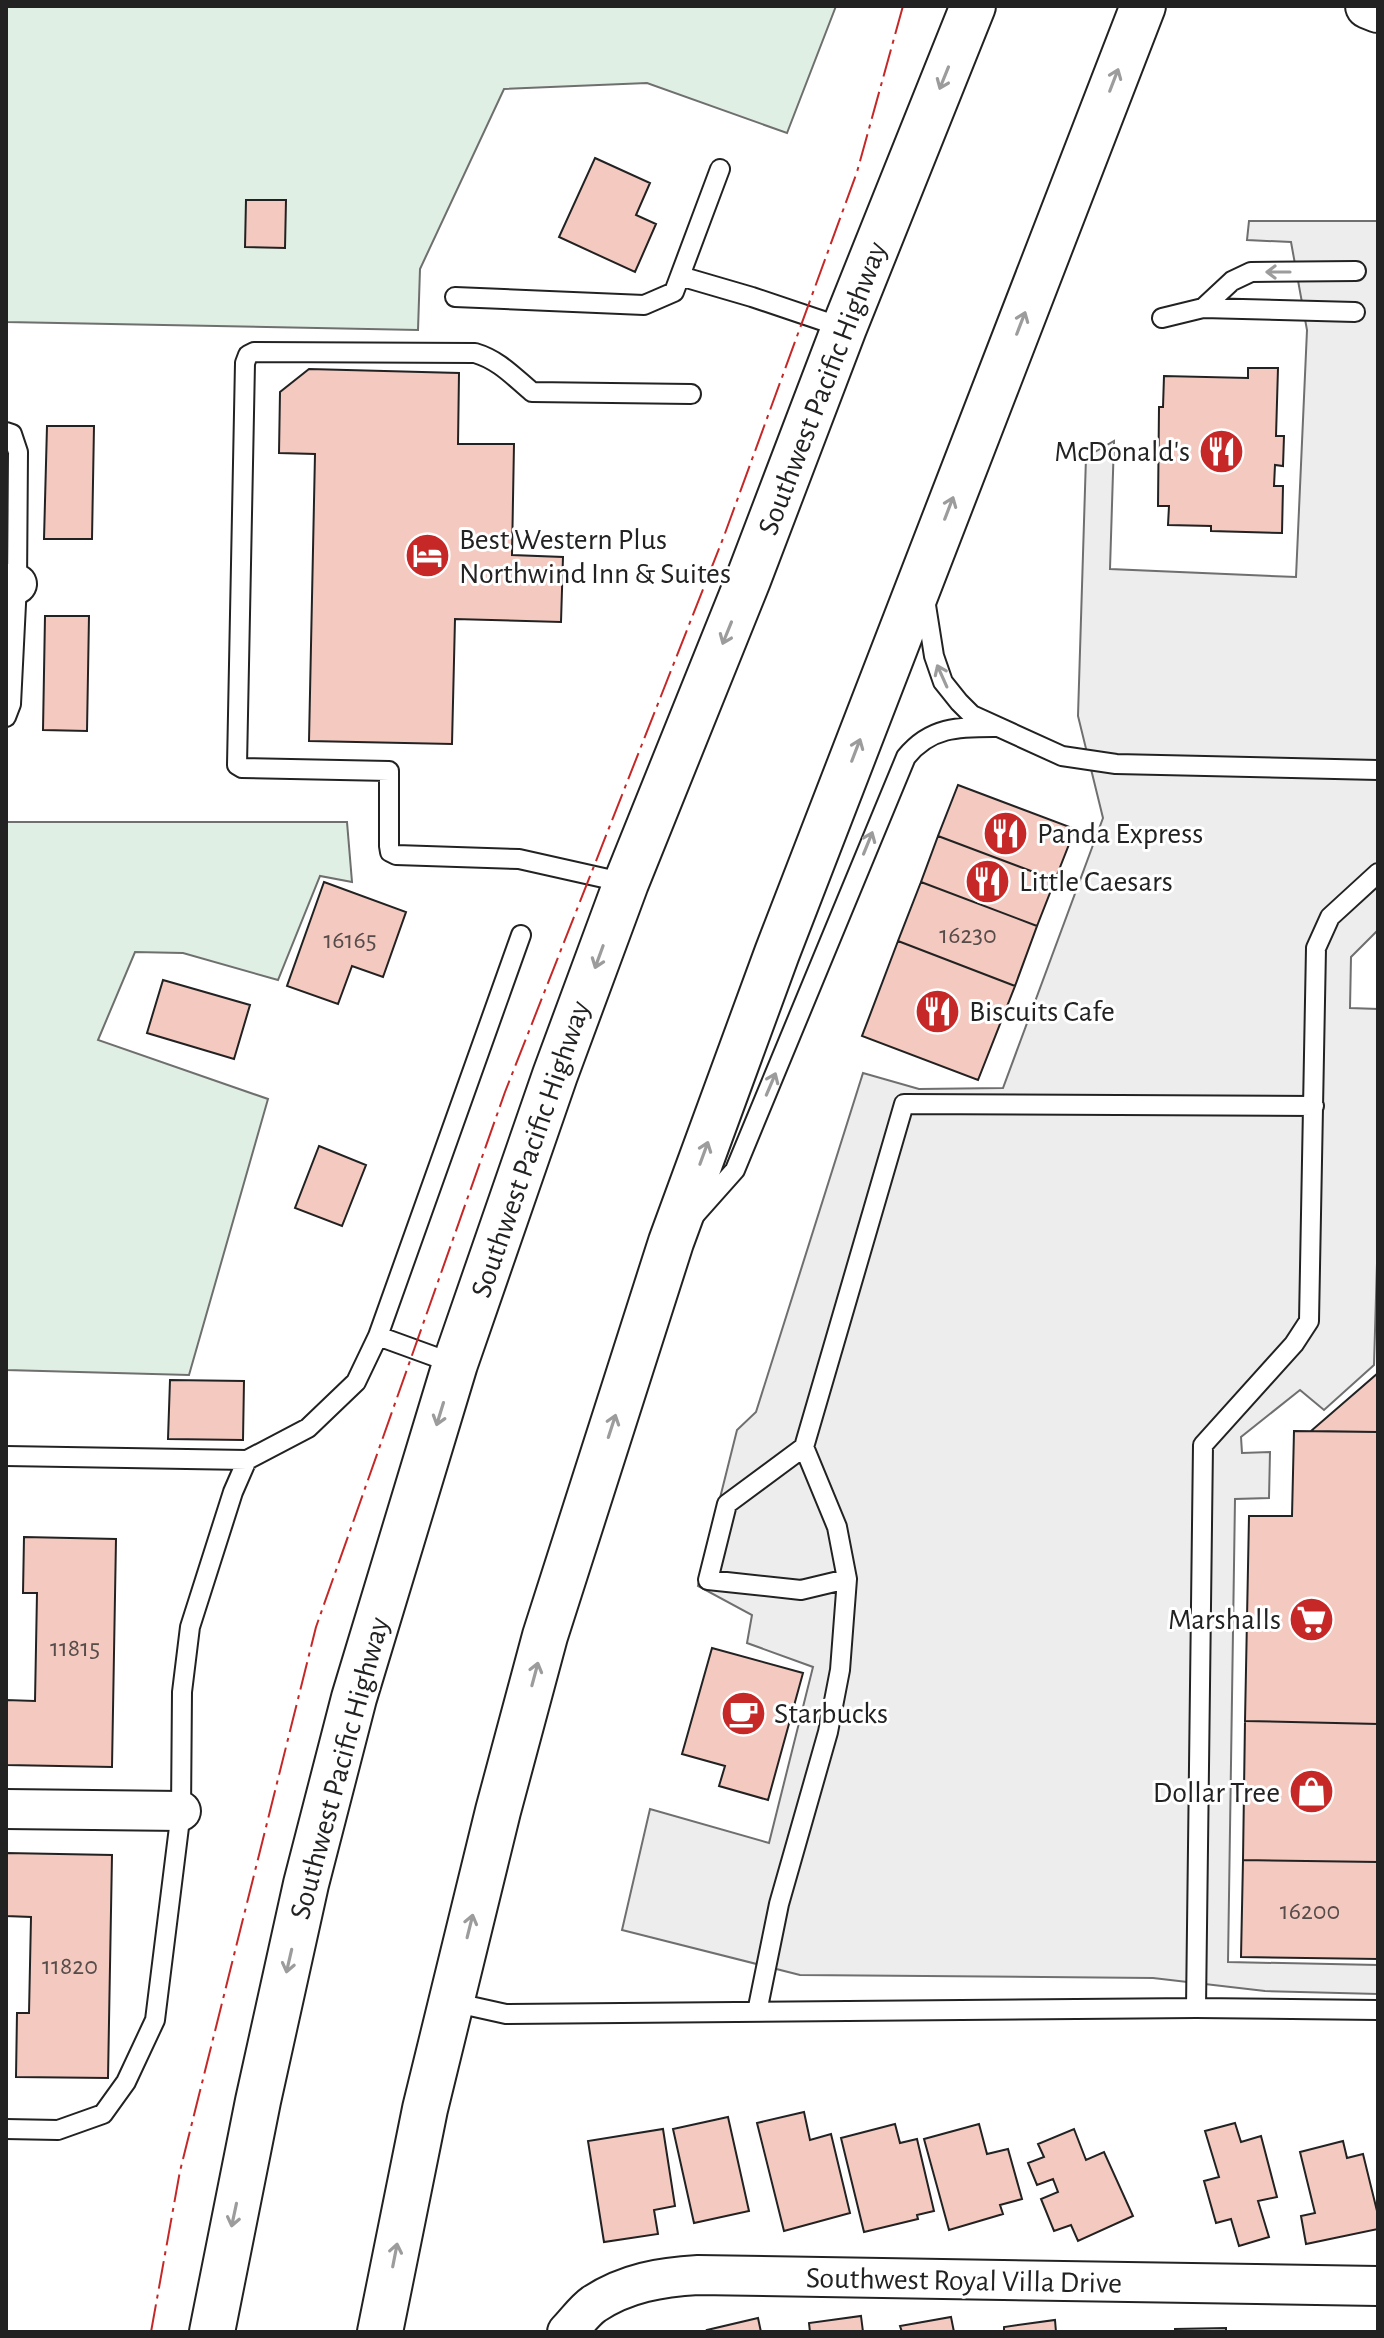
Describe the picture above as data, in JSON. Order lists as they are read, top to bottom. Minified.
{"streets":{"main road":["Southwest Pacific Highway"],"street":["Southwest Royal Villa Drive"]},"places":{"restaurant":["McDonald's","Panda Express","Little Caesars","Biscuits Cafe"],"hotel":["Best Western Plus Northwind Inn & Suites"],"supermarket":["Marshalls"],"cafe":["Starbucks"],"shop":["Dollar Tree"]},"house_numbers":["16230","16165","11815","16200","11820"]}
